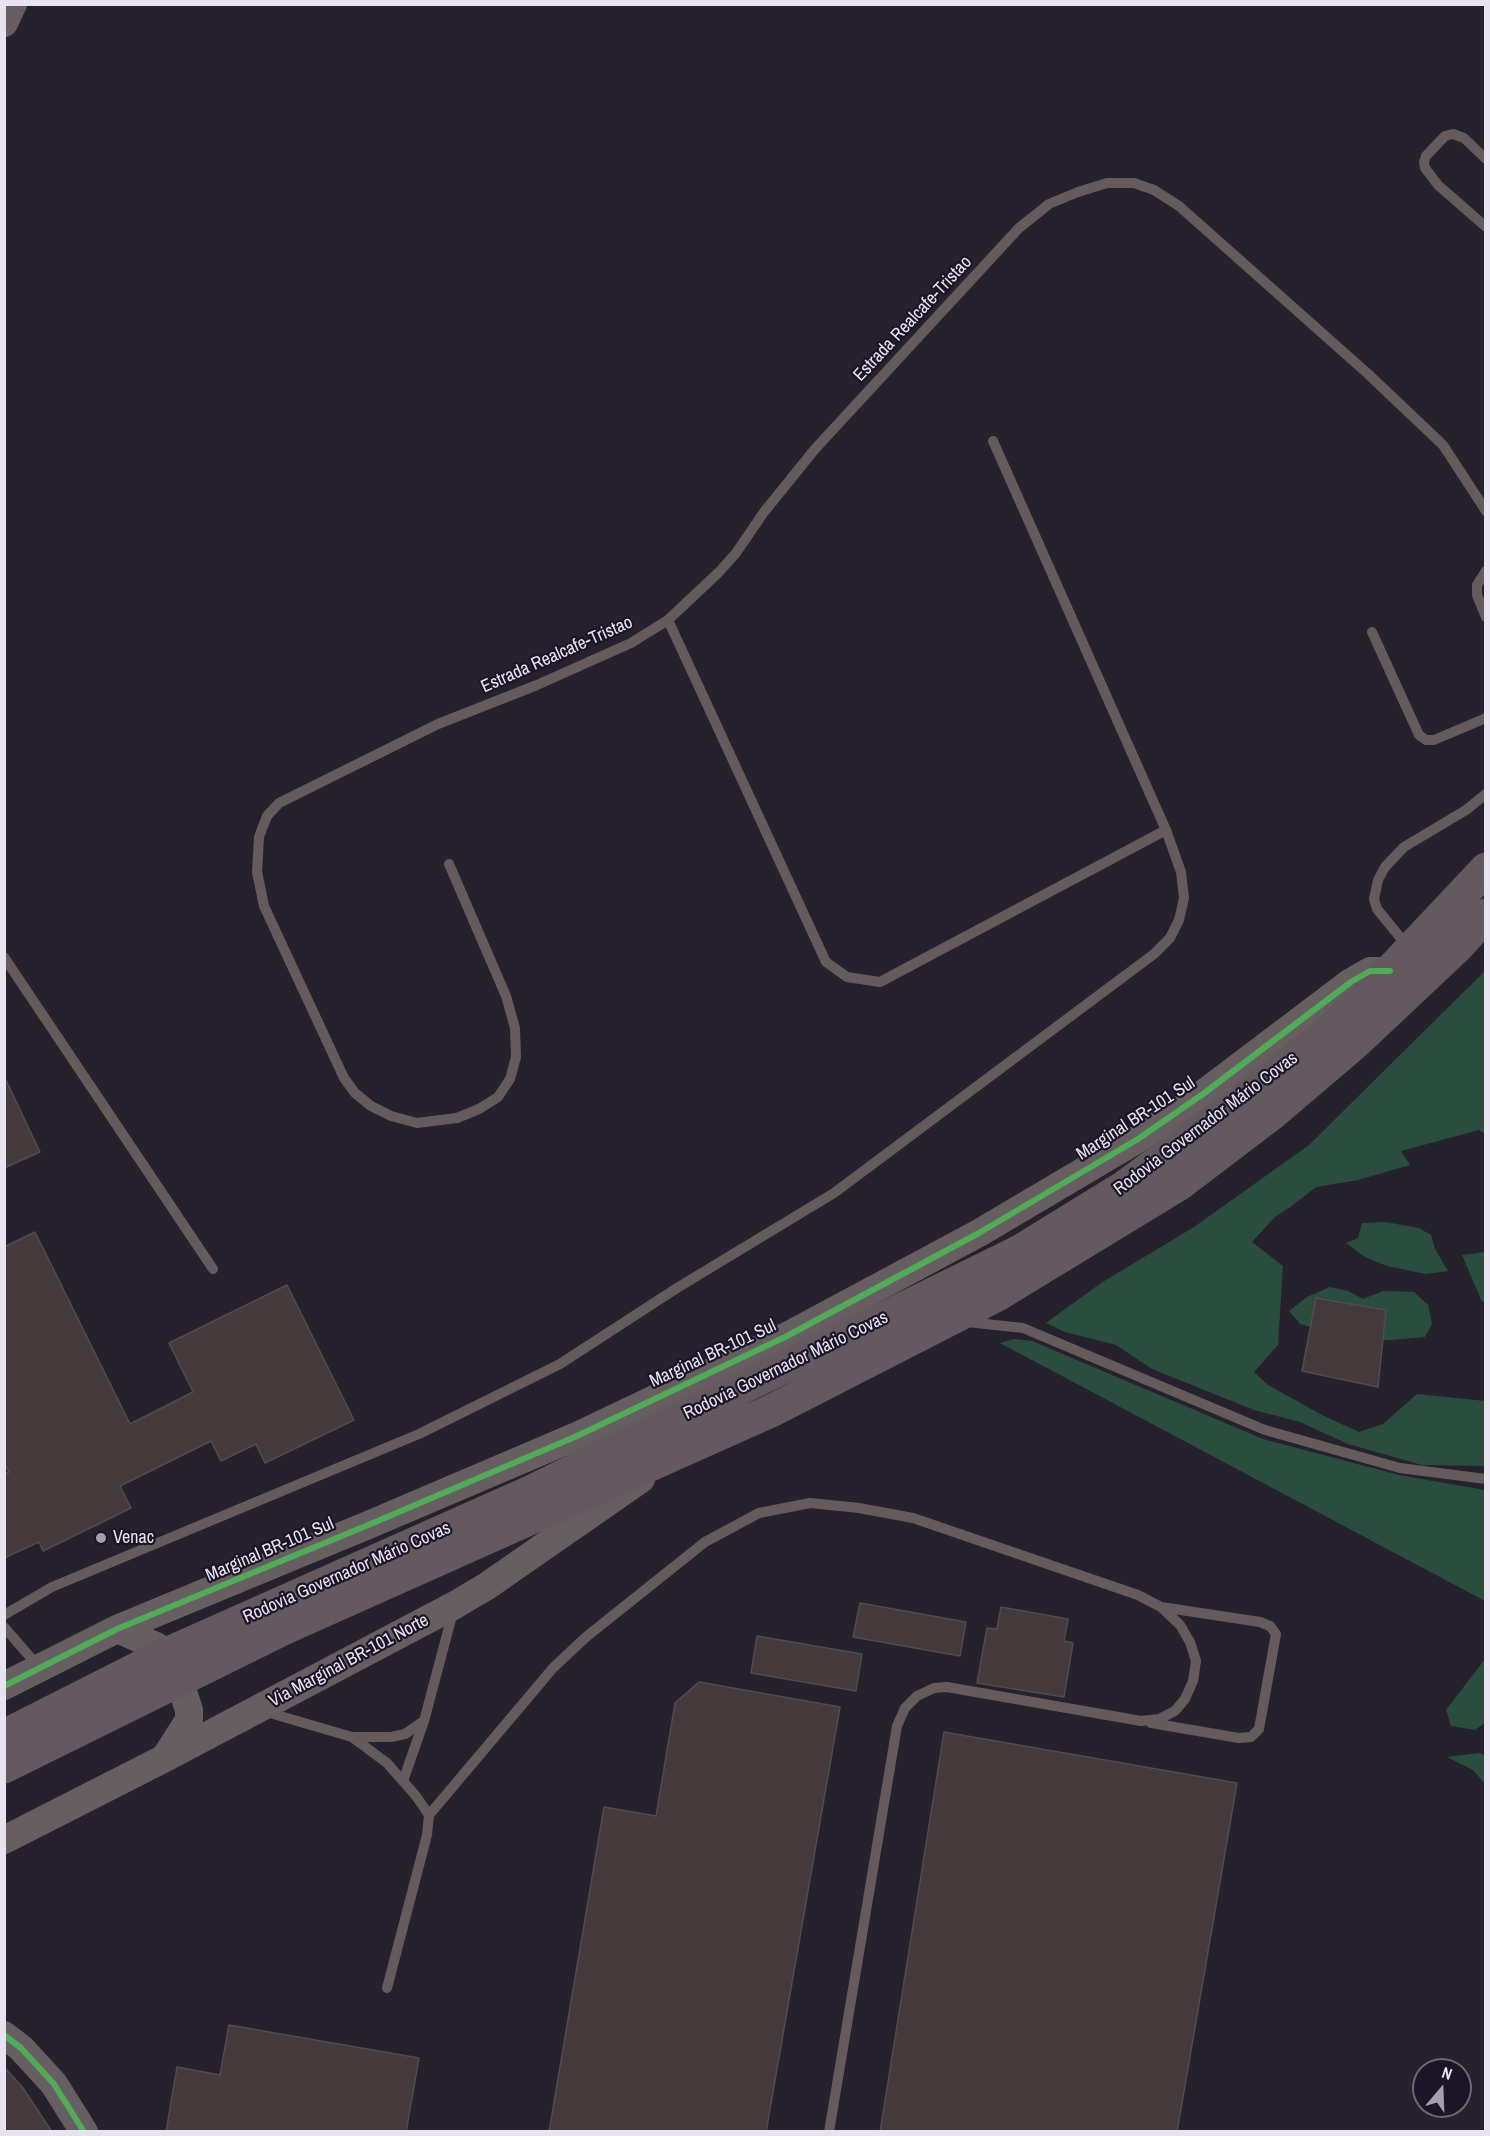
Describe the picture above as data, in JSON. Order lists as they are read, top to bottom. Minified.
{"streets":{"highway":["Rodovia Governador Mário Covas"],"street":["Marginal BR-101 Sul","Via Marginal BR-101 Norte"],"lane":["Estrada Realcafe-Tristao"]},"crossings":[["Marginal BR-101 Sul","Rodovia Governador Mário Covas"],["Rodovia Governador Mário Covas","Via Marginal BR-101 Norte"]],"places":["Venac"],"north":"top"}
